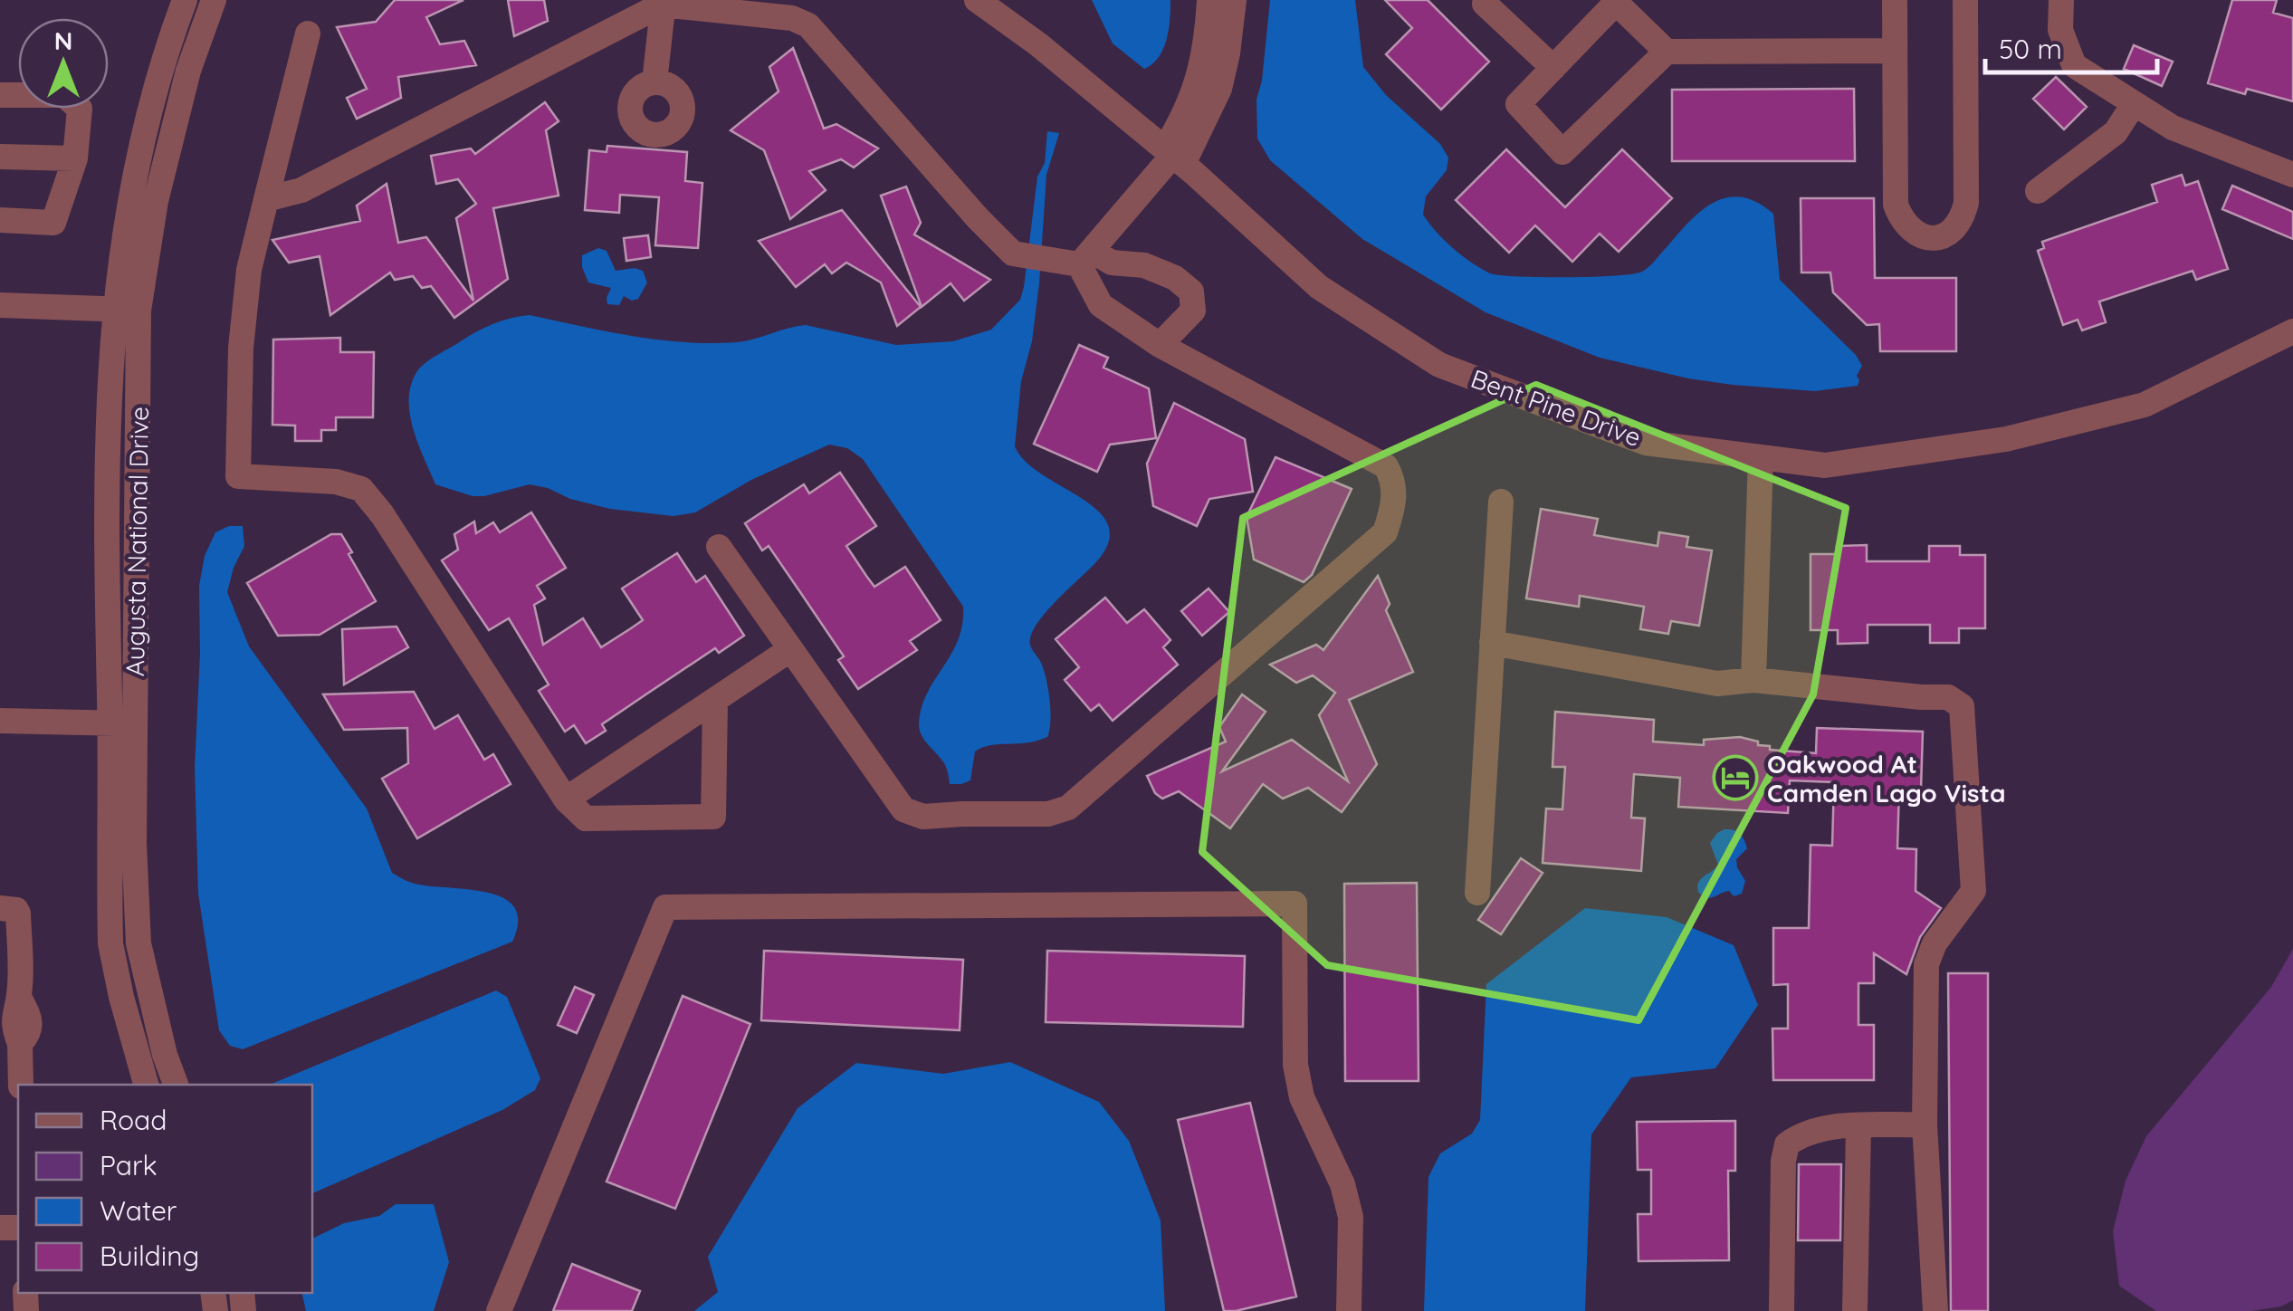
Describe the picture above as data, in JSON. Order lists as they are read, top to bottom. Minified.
{"streets":{"street":["Bent Pine Drive","Augusta National Drive"]},"places":{"hotel":["Oakwood At Camden Lago Vista"]},"legend":["Road","Park","Water","Building"],"scale_bar":"50 m","north":"top"}
